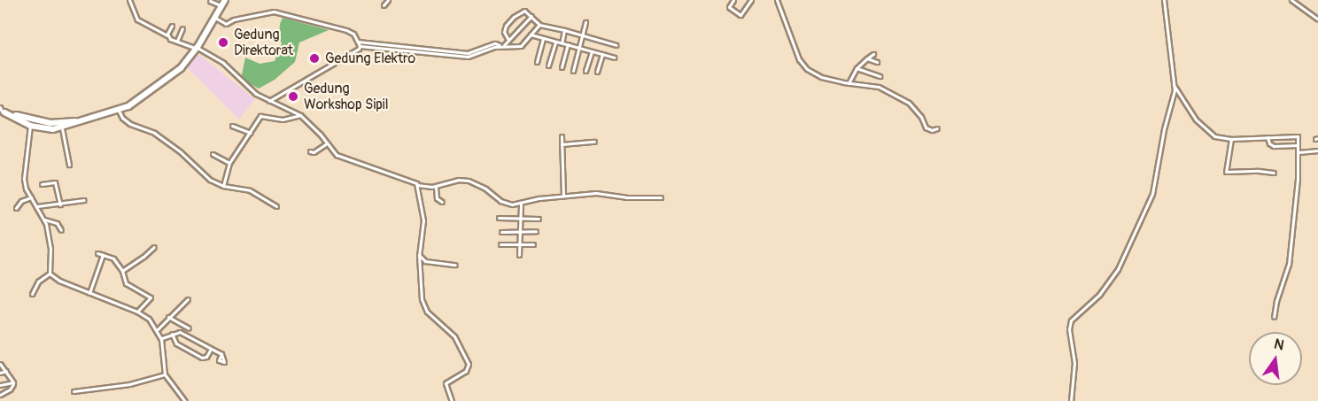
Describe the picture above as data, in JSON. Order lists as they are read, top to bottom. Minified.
{"places":["Gedung Direktorat","Gedung Elektro","Gedung Workshop Sipil"],"north":"top"}
